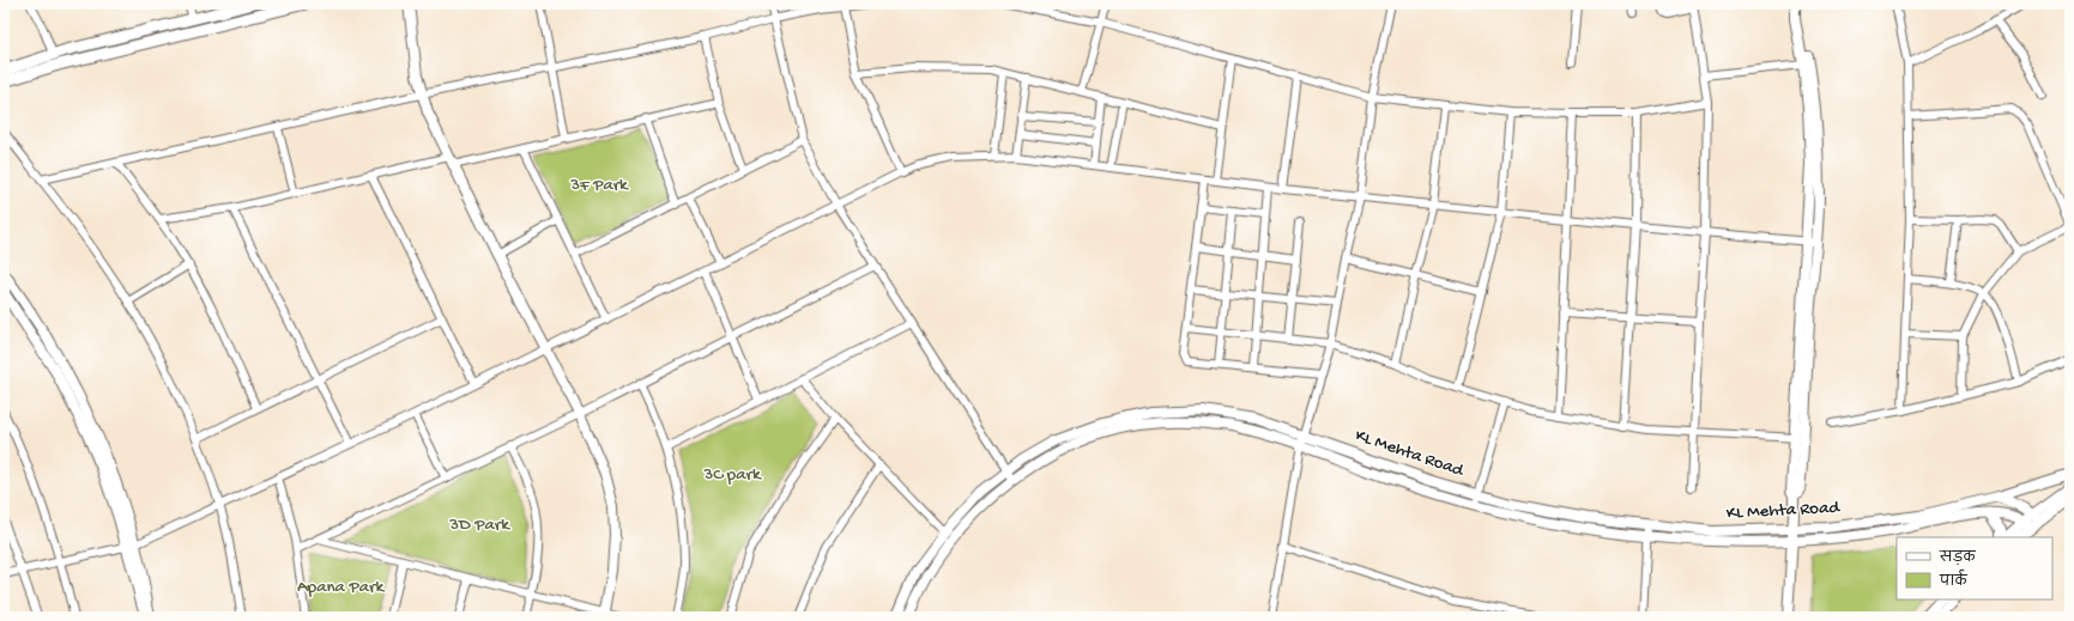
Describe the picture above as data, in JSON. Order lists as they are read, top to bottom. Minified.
{"streets":{"street":["KL Mehta Road"]},"parks":["3F Park","3C park","3D Park","Apana Park"],"legend":["सड़क","पार्क"]}
